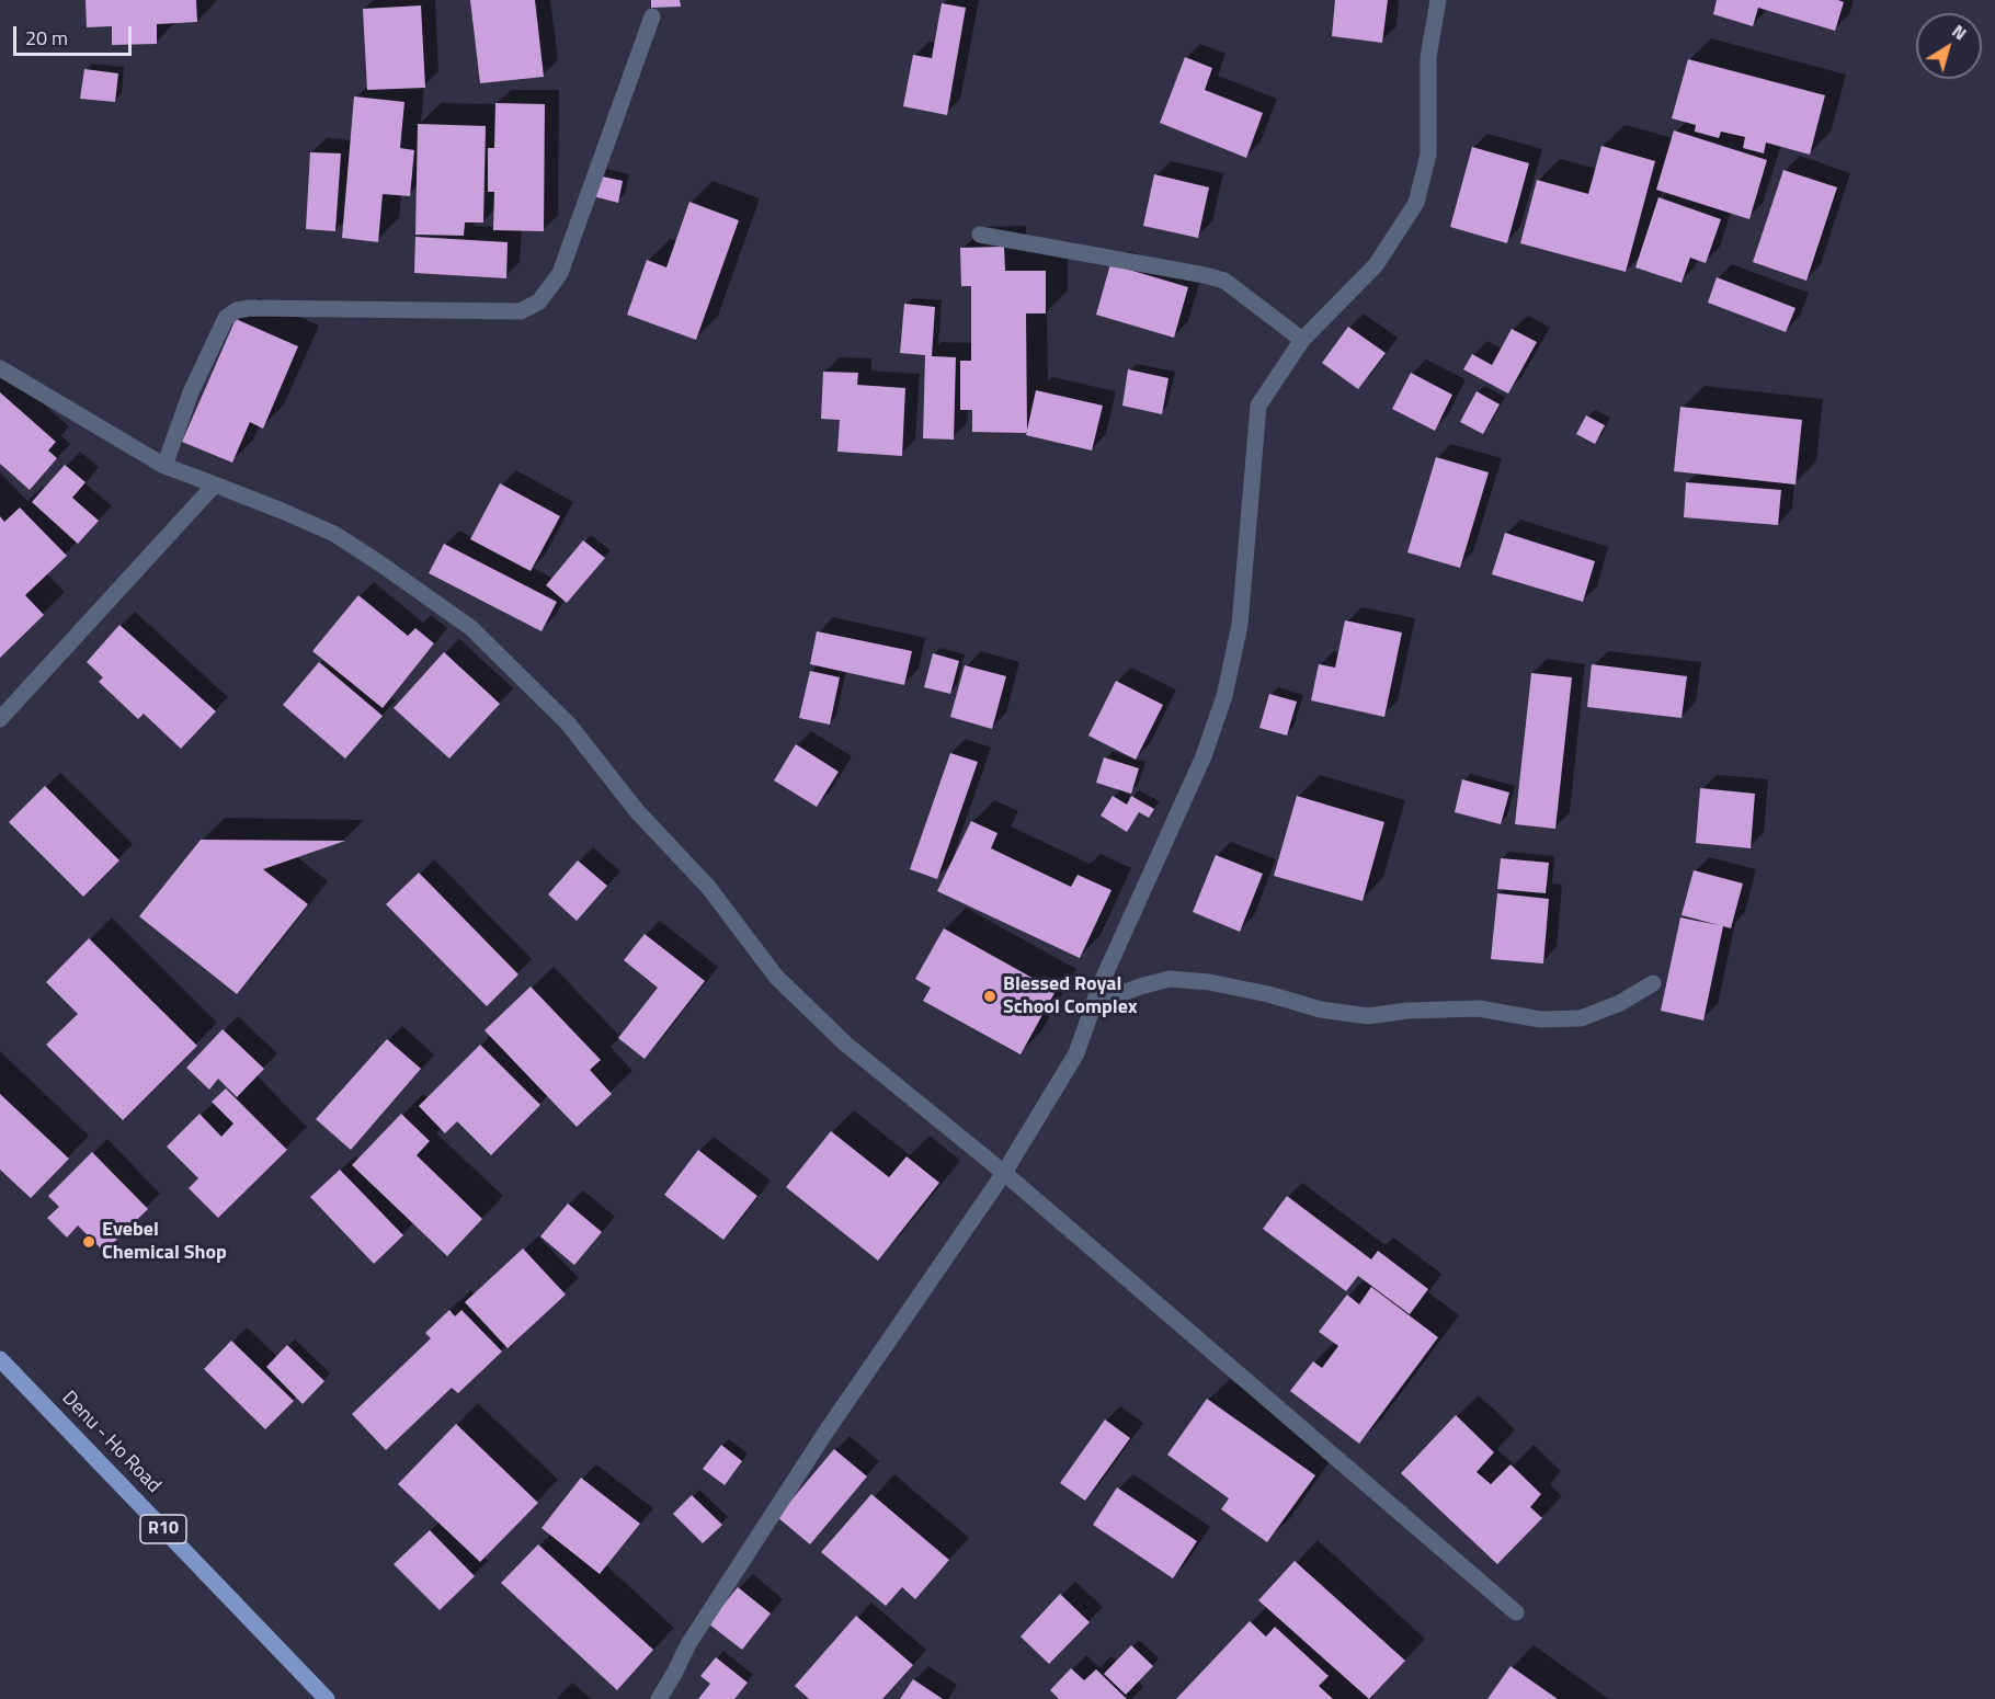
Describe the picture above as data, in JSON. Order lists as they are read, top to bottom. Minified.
{"streets":{"main road":["Denu - Ho Road","R10"]},"places":["Blessed Royal School Complex","Evebel Chemical Shop"],"scale_bar":"20 m","north":"top right"}
